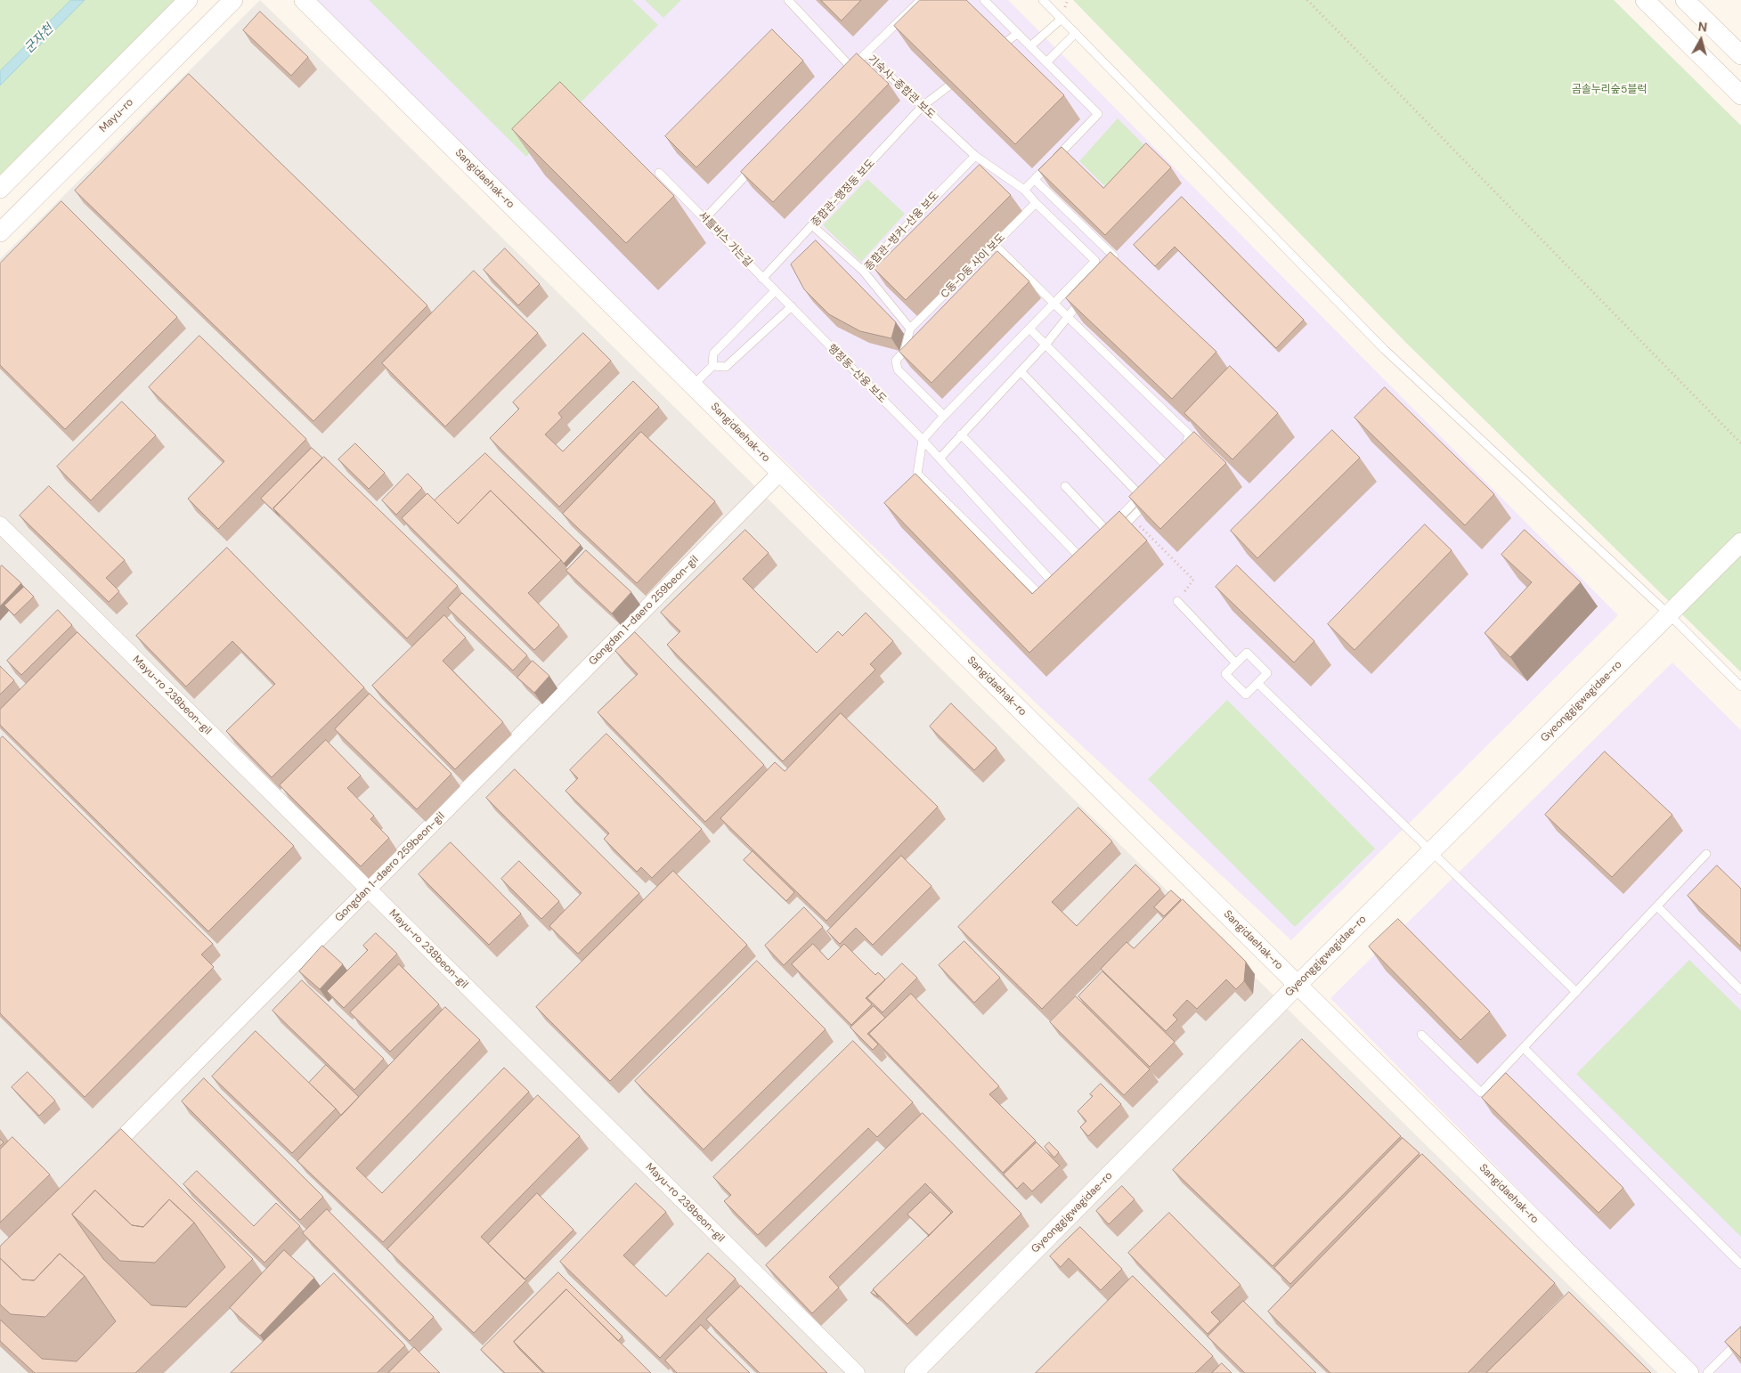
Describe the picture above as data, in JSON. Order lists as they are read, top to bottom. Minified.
{"streets":{"street":["Mayu-ro","Sangidaehak-ro","Gongdan 1-daero 259beon-gil","Mayu-ro 238beon-gil","Gyeonggigwagidae-ro"],"lane":["기숙사-종합관 보도","종합관-행정동 보도","종합관-벙커-산융 보도","셔틀버스 가는길","C동-D동 사이 보도","행정동-산융 보도"]},"crossings":[["기숙사-종합관 보도","종합관-행정동 보도"],["기숙사-종합관 보도","종합관-벙커-산융 보도"],["기숙사-종합관 보도","C동-D동 사이 보도"],["Sangidaehak-ro","Gongdan 1-daero 259beon-gil"],["Sangidaehak-ro","Gyeonggigwagidae-ro"],["종합관-행정동 보도","셔틀버스 가는길"],["종합관-벙커-산융 보도","C동-D동 사이 보도"],["셔틀버스 가는길","행정동-산융 보도"],["Gongdan 1-daero 259beon-gil","Mayu-ro 238beon-gil"]],"water":["군자천"],"parks":["곰솔누리숲5블럭"],"north":"top"}
